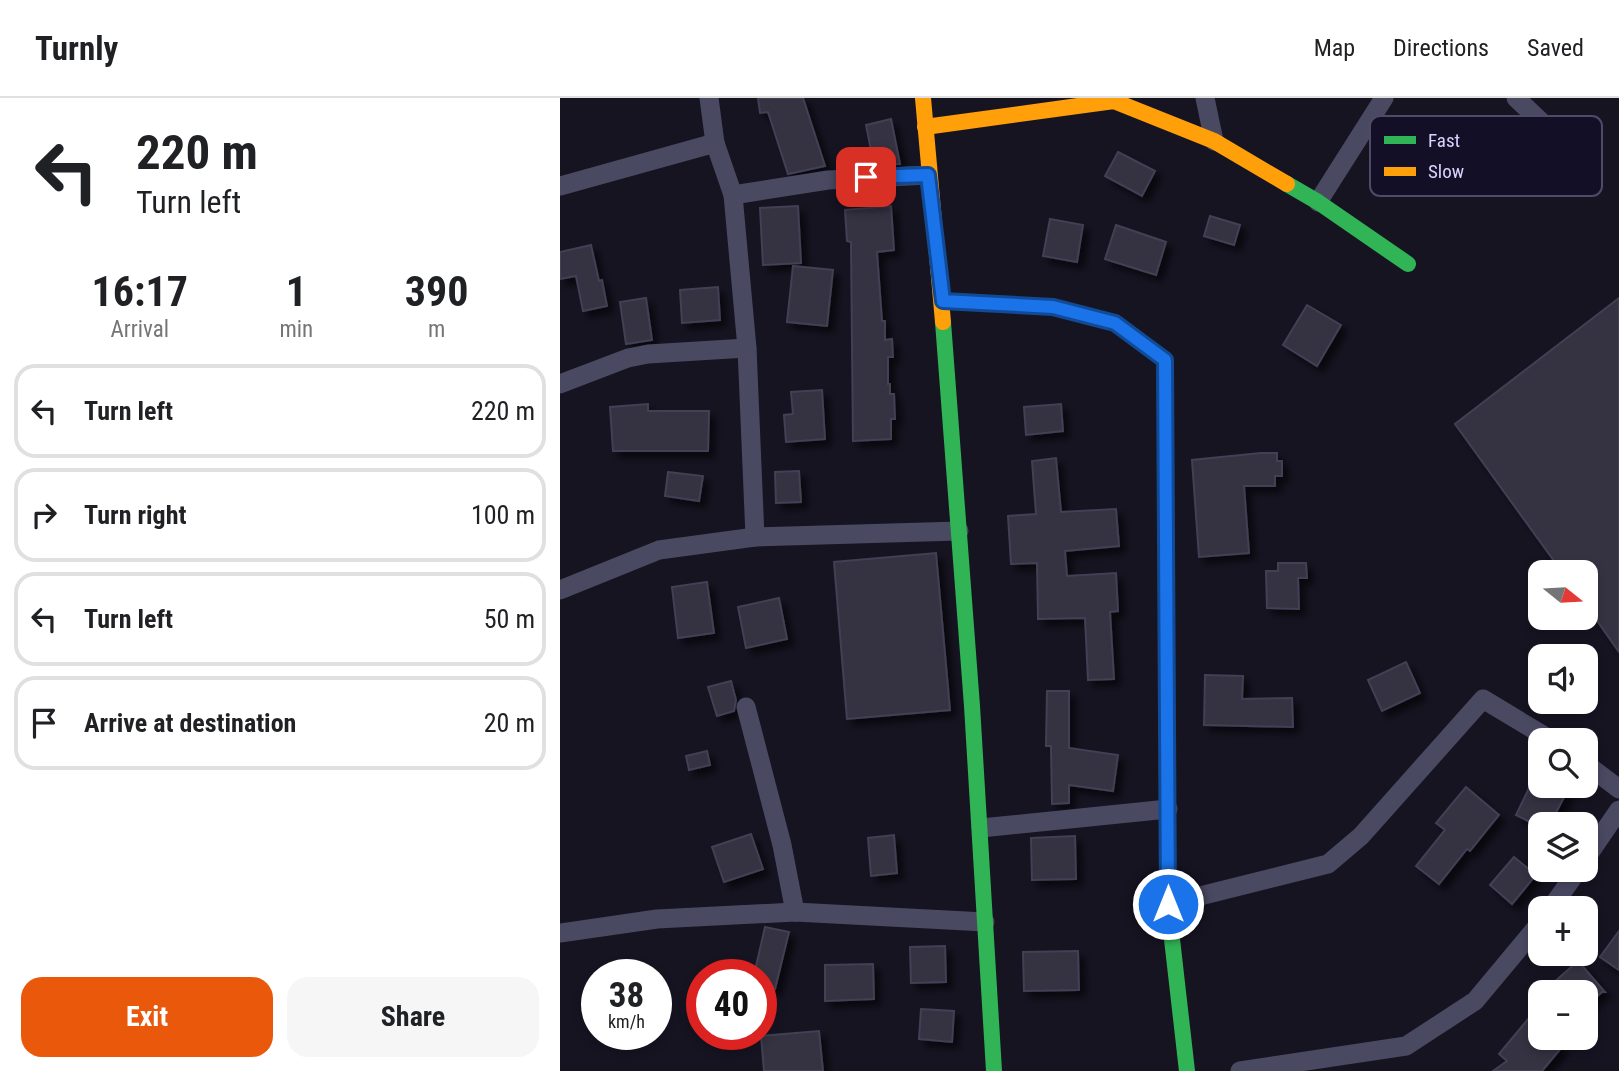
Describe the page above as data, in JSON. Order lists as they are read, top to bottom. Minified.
{"legend":["Fast","Slow"],"north":"right","page":{"header":"Turnly","nav":["Map","Directions","Saved"],"turn":["220 m","Turn left"],"eta":["16:17","Arrival","1","min","390","m"],"list":[{"name":"Turn left","value":"220 m"},{"name":"Turn right","value":"100 m"},{"name":"Turn left","value":"50 m"},{"name":"Arrive at destination","value":"20 m"}],"map_buttons":["+","−"],"speed":"38 km/h","limit":"40","buttons":["Exit","Share"]}}
